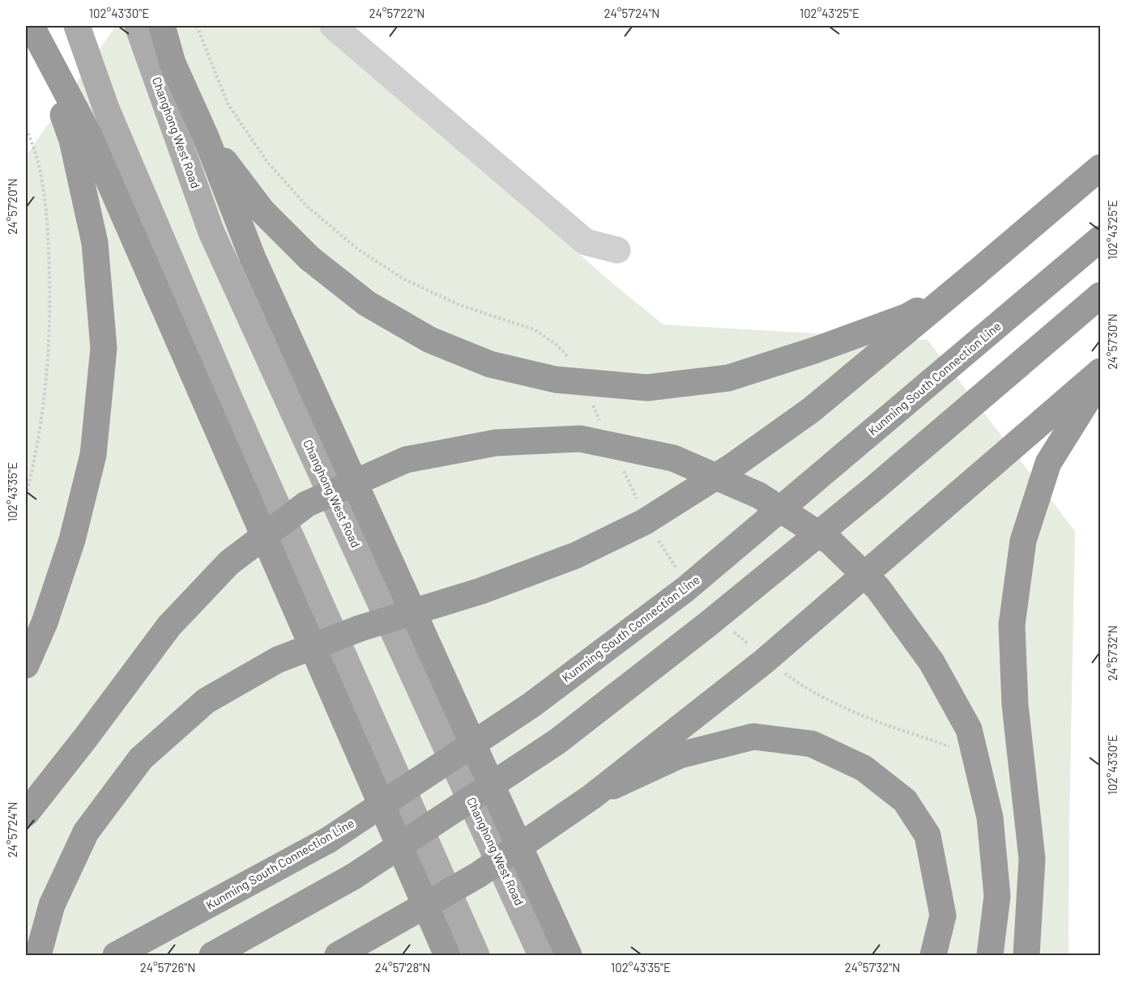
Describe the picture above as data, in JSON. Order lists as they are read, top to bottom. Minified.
{"streets":{"highway":["Kunming South Connection Line"],"main road":["Changhong West Road"]},"coordinates":["102°43'30\"E","24°57'22\"N","24°57'24\"N","102°43'25\"E","24°57'20\"N","24°57'30\"N","102°43'35\"E","24°57'32\"N","24°57'26\"N","24°57'28\"N"]}
